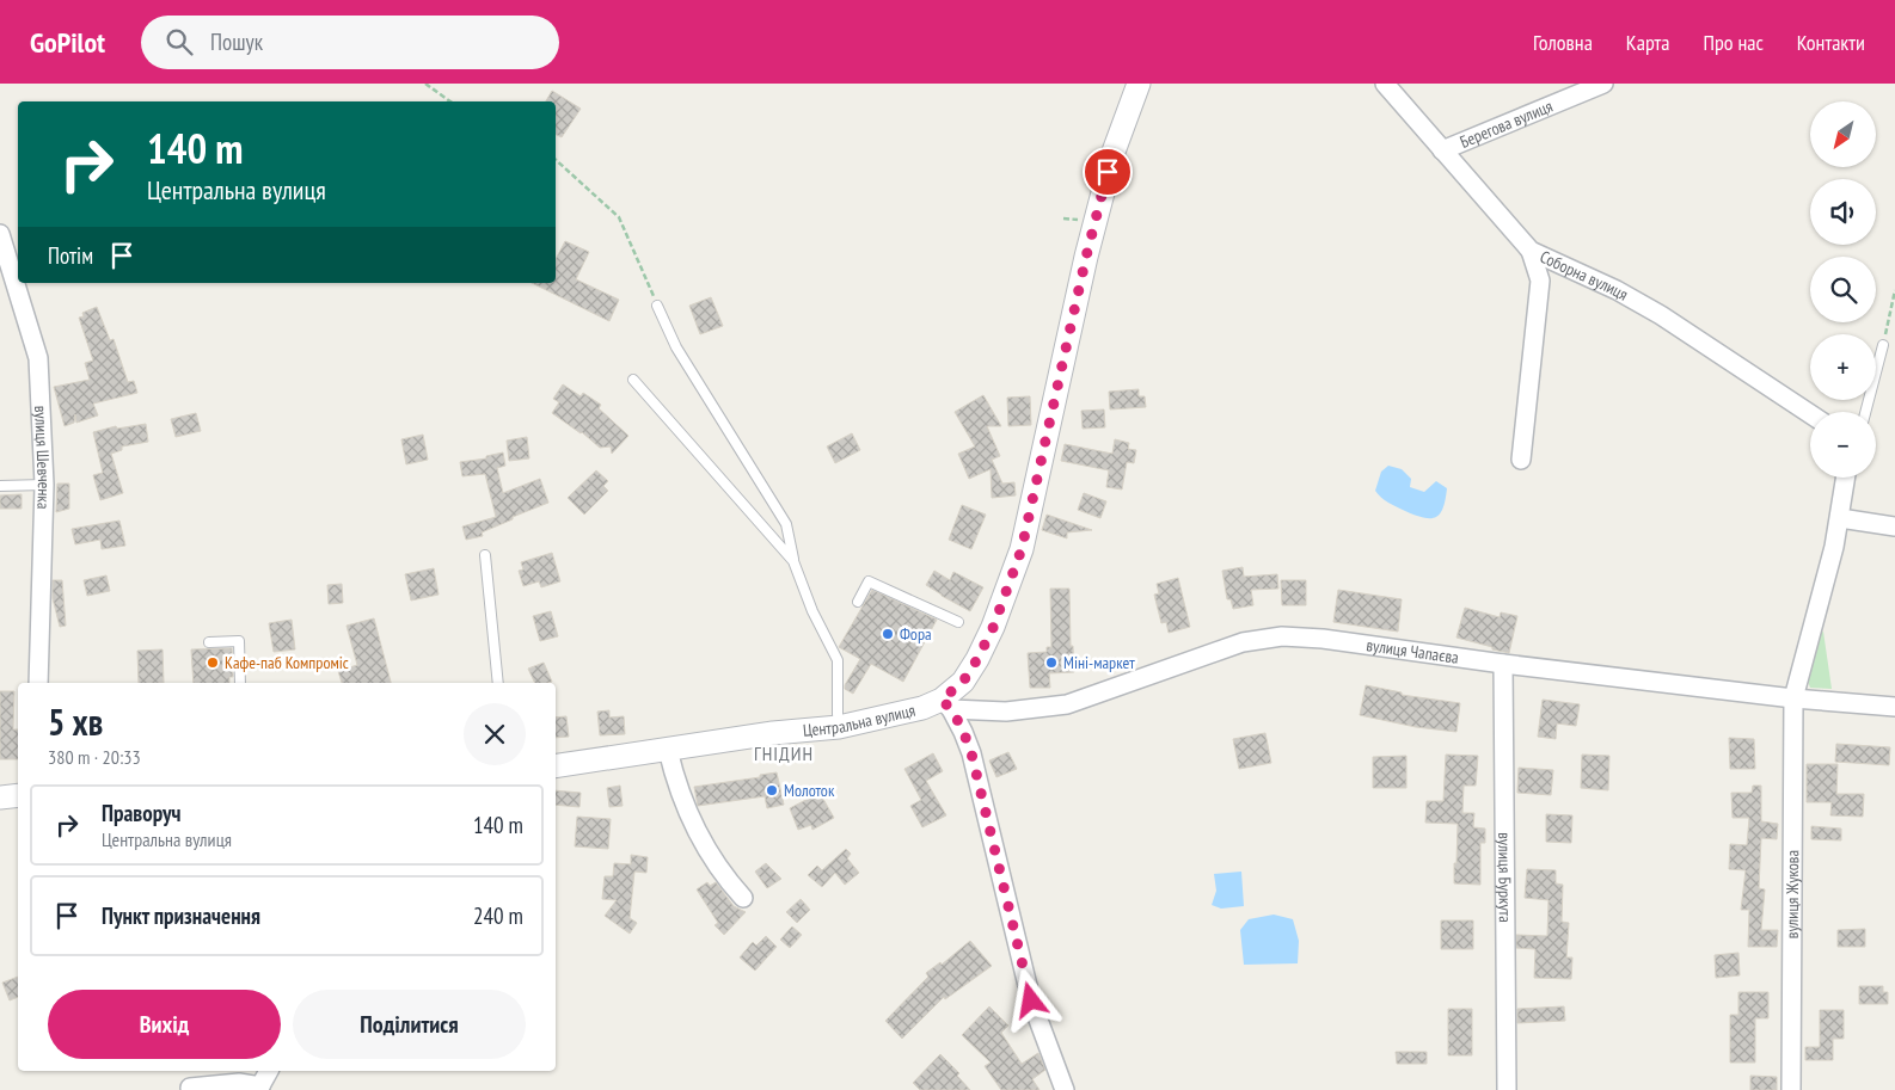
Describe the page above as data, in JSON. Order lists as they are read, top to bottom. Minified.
{"streets":{"street":["Берегова вулиця","Соборна вулиця","вулиця Шевченка","вулиця Чапаєва","Центральна вулиця","вулиця Буркута","вулиця Жукова"]},"crossings":[["Берегова вулиця","Соборна вулиця"],["вулиця Чапаєва","Центральна вулиця"],["вулиця Чапаєва","вулиця Буркута"],["вулиця Чапаєва","вулиця Жукова"]],"districts":["ГНІДИН"],"places":["Фора","Кафе-паб Компроміс","Міні-маркет","Молоток"],"north":"bottom left","page":{"header":"GoPilot","search":"Пошук","nav":["Головна","Карта","Про нас","Контакти"],"map_buttons":["+","−"],"turn":["140 m","Центральна вулиця"],"then":"Потім","heading":["5 хв","380 m · 20:33"],"list":[{"name":"Праворуч","note":"Центральна вулиця","value":"140 m"},{"name":"Пункт призначення","value":"240 m"}],"buttons":["Вихід","Поділитися"]}}
